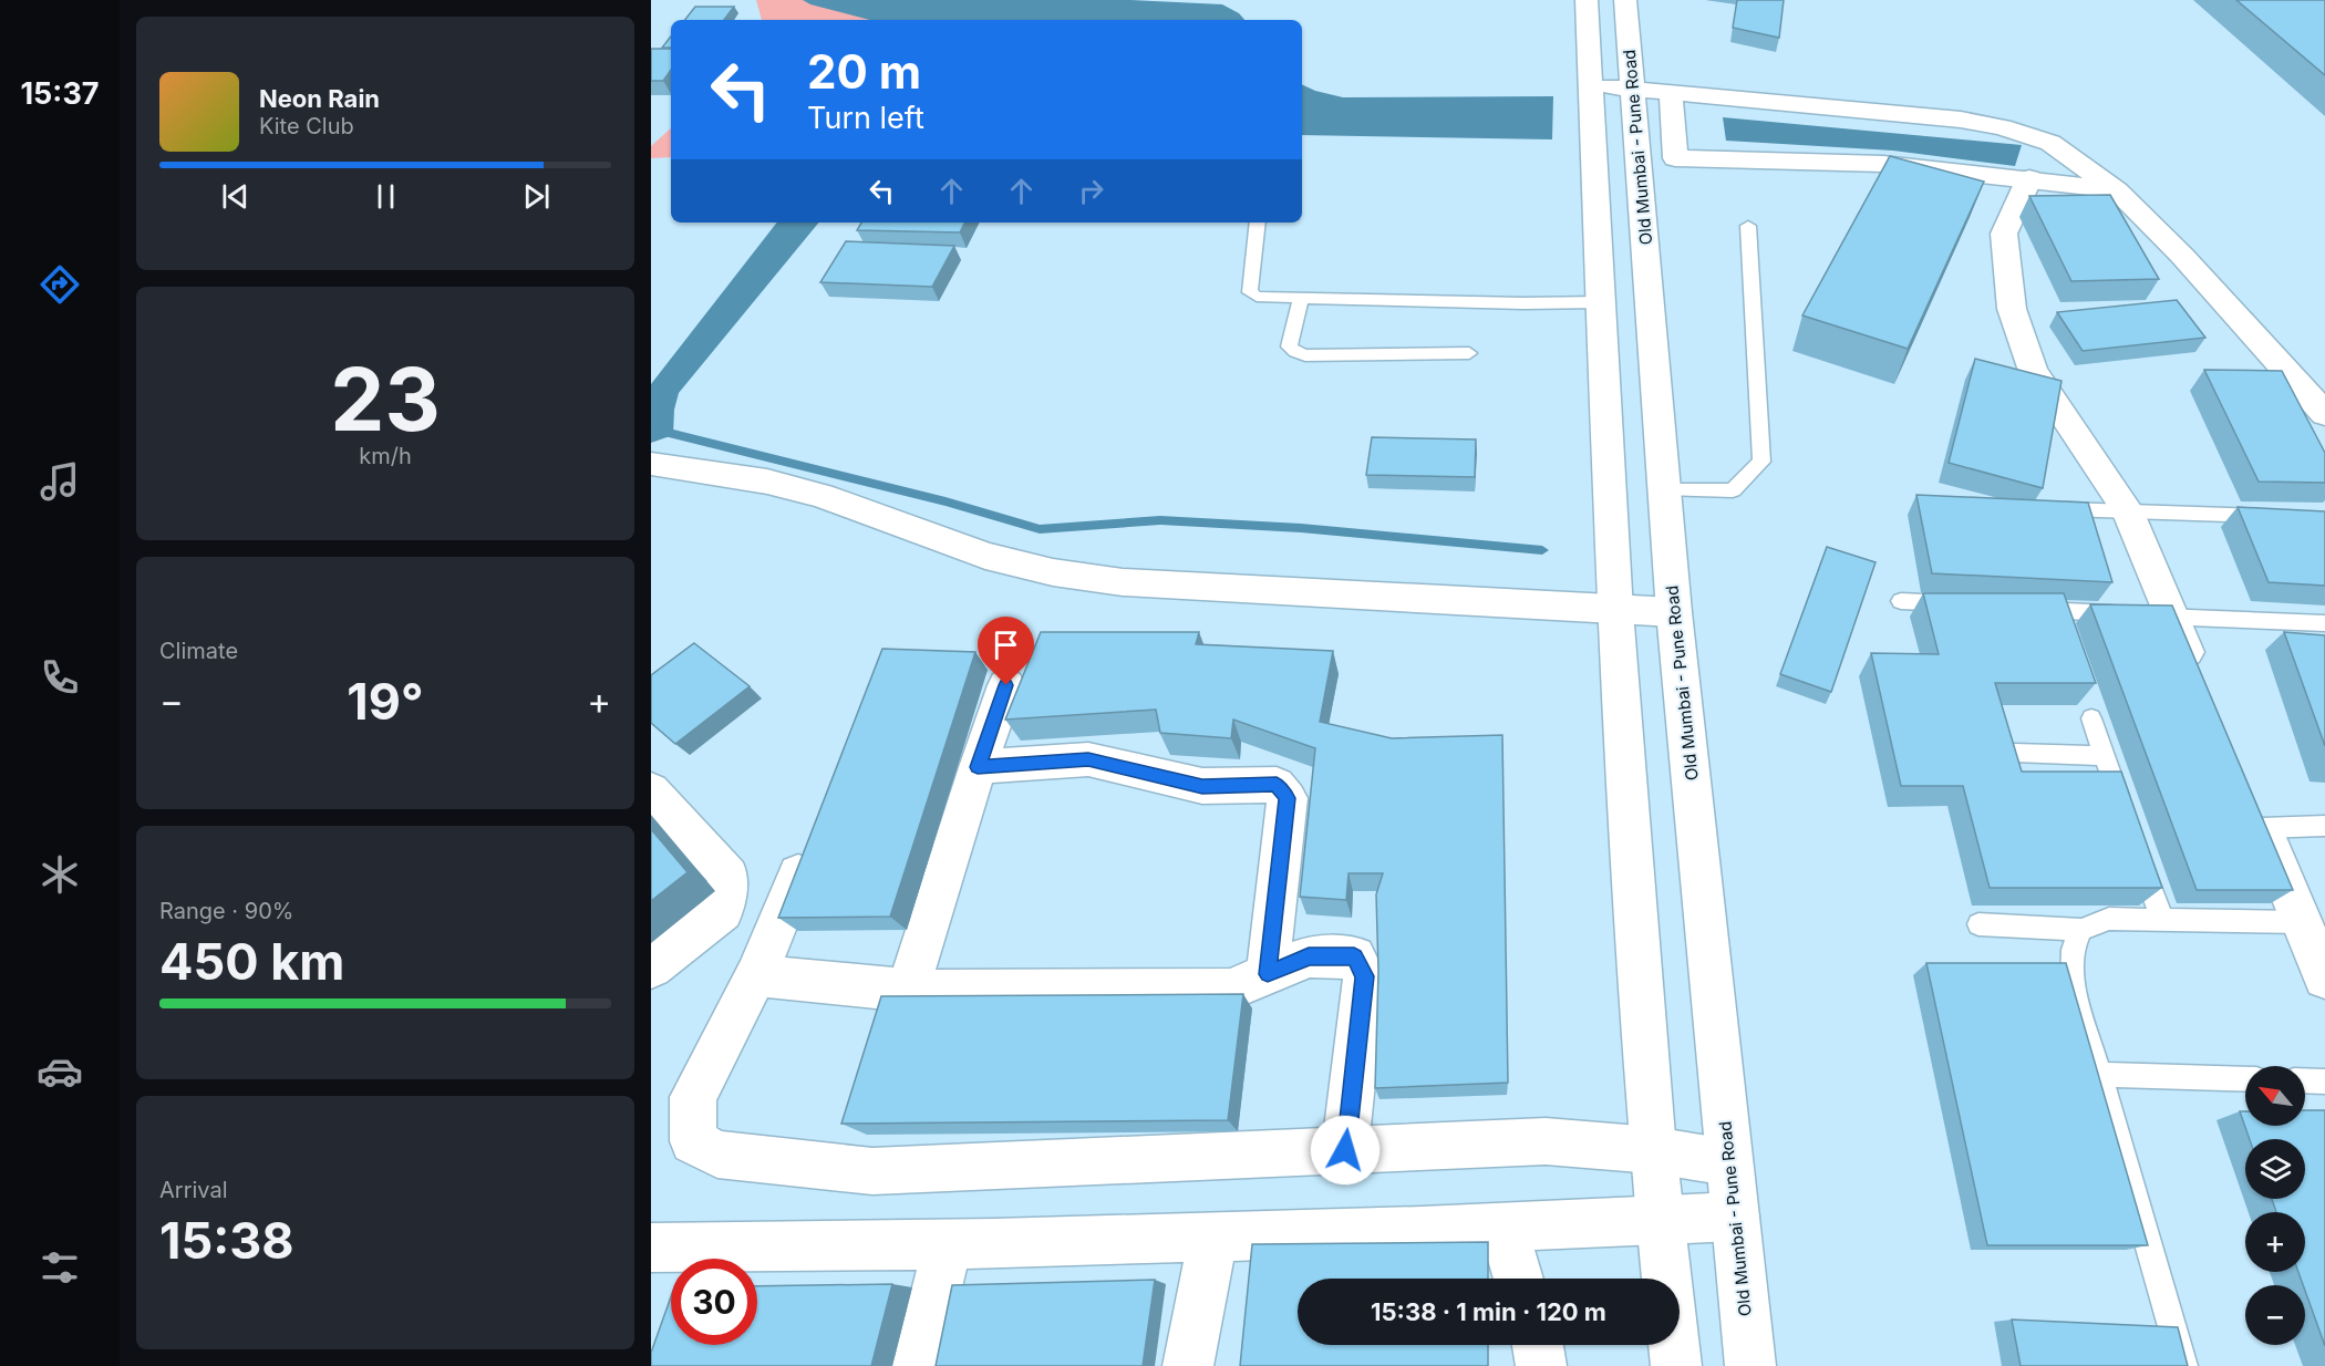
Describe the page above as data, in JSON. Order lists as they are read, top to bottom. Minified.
{"streets":{"street":["Old Mumbai - Pune Road"]},"north":"top left","page":{"tabs":"15:37","turn":["20 m","Turn left"],"song":["Neon Rain","Kite Club"],"tile":[["23","km/h"],"Climate",["Range · 90%","450 km"],["Arrival","15:38"]],"heat":["−","19°","+"],"map_buttons":["+","−"],"limit":"30","trip":"15:38 · 1 min · 120 m"}}
